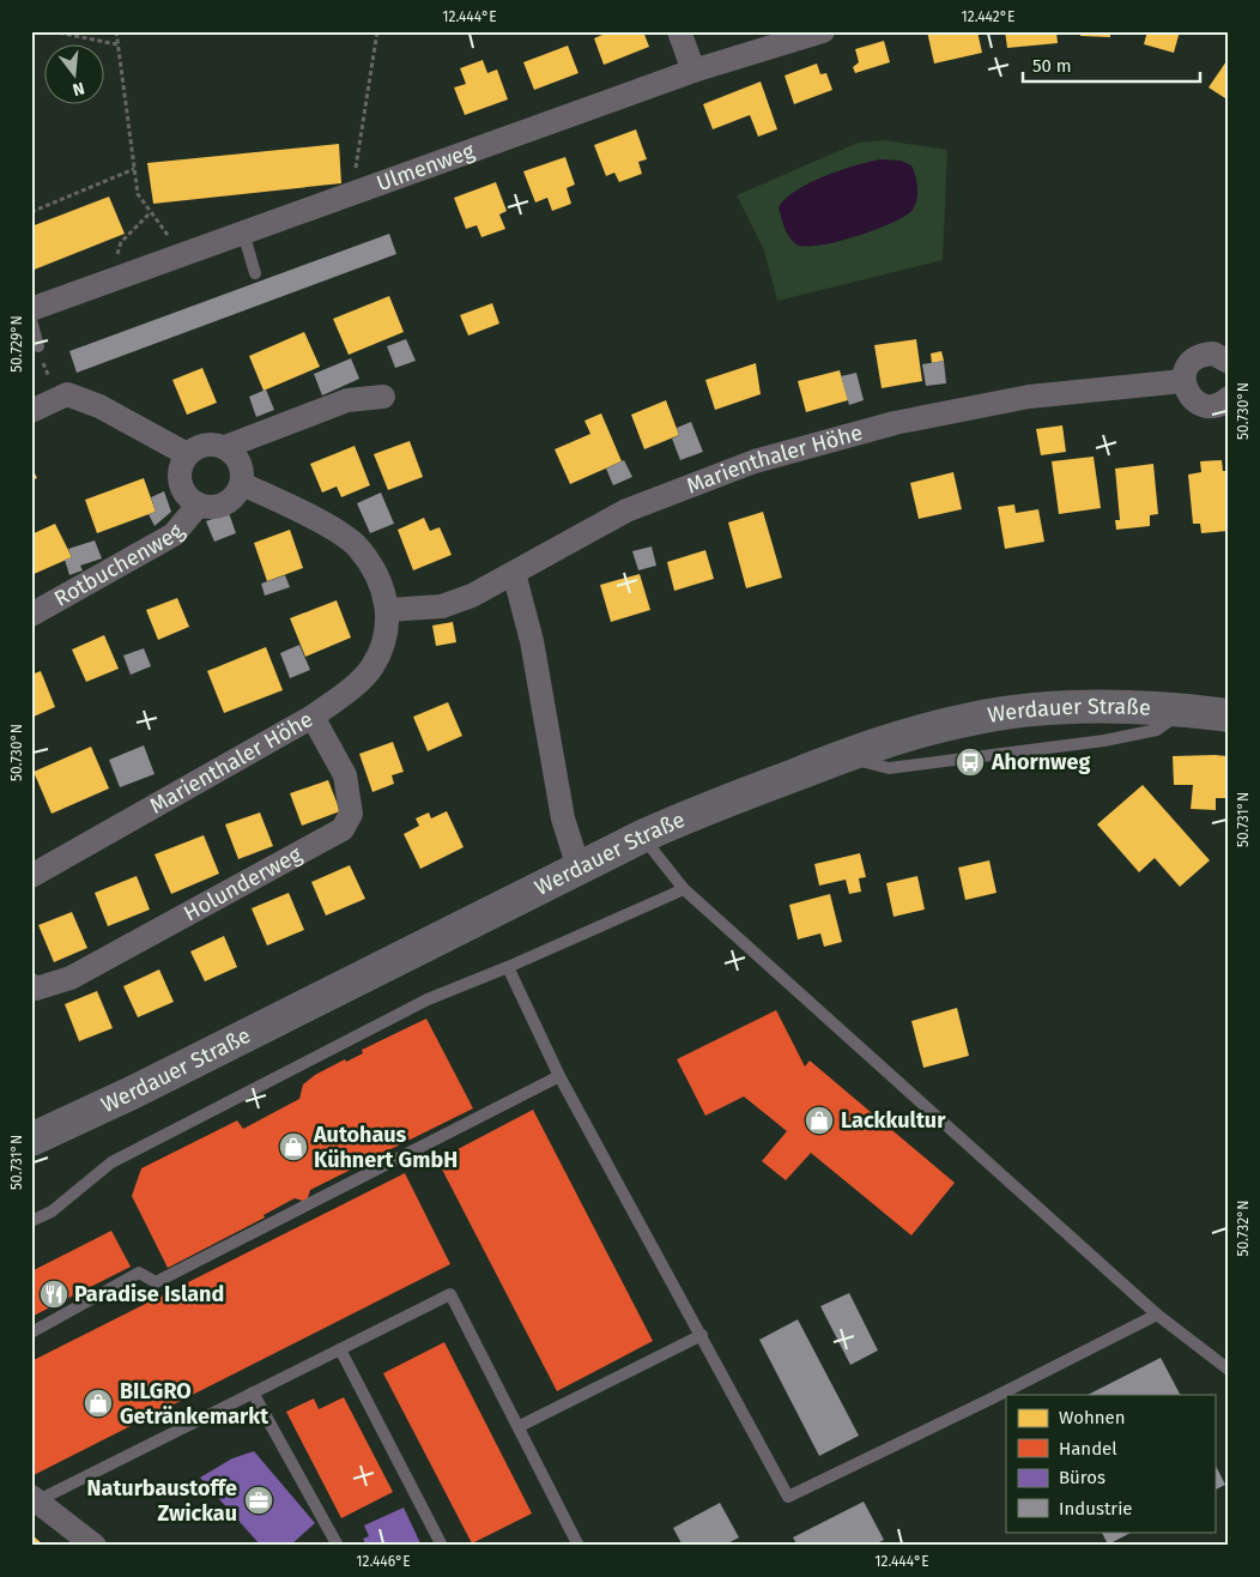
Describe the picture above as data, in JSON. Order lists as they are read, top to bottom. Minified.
{"streets":{"main road":["Werdauer Straße"],"street":["Ulmenweg","Marienthaler Höhe","Rotbuchenweg","Holunderweg"]},"crossings":[["Marienthaler Höhe","Rotbuchenweg"],["Marienthaler Höhe","Holunderweg"]],"places":{"bus stop":["Ahornweg"],"shop":["Lackkultur","Autohaus Kühnert GmbH","BILGRO Getränkemarkt"],"restaurant":["Paradise Island"],"office":["Naturbaustoffe Zwickau"]},"legend":["Wohnen","Handel","Büros","Industrie"],"scale_bar":"50 m","north":"bottom","coordinates":["12.444°E","12.442°E","50.729°N","50.730°N","50.731°N","50.732°N","12.446°E"]}
